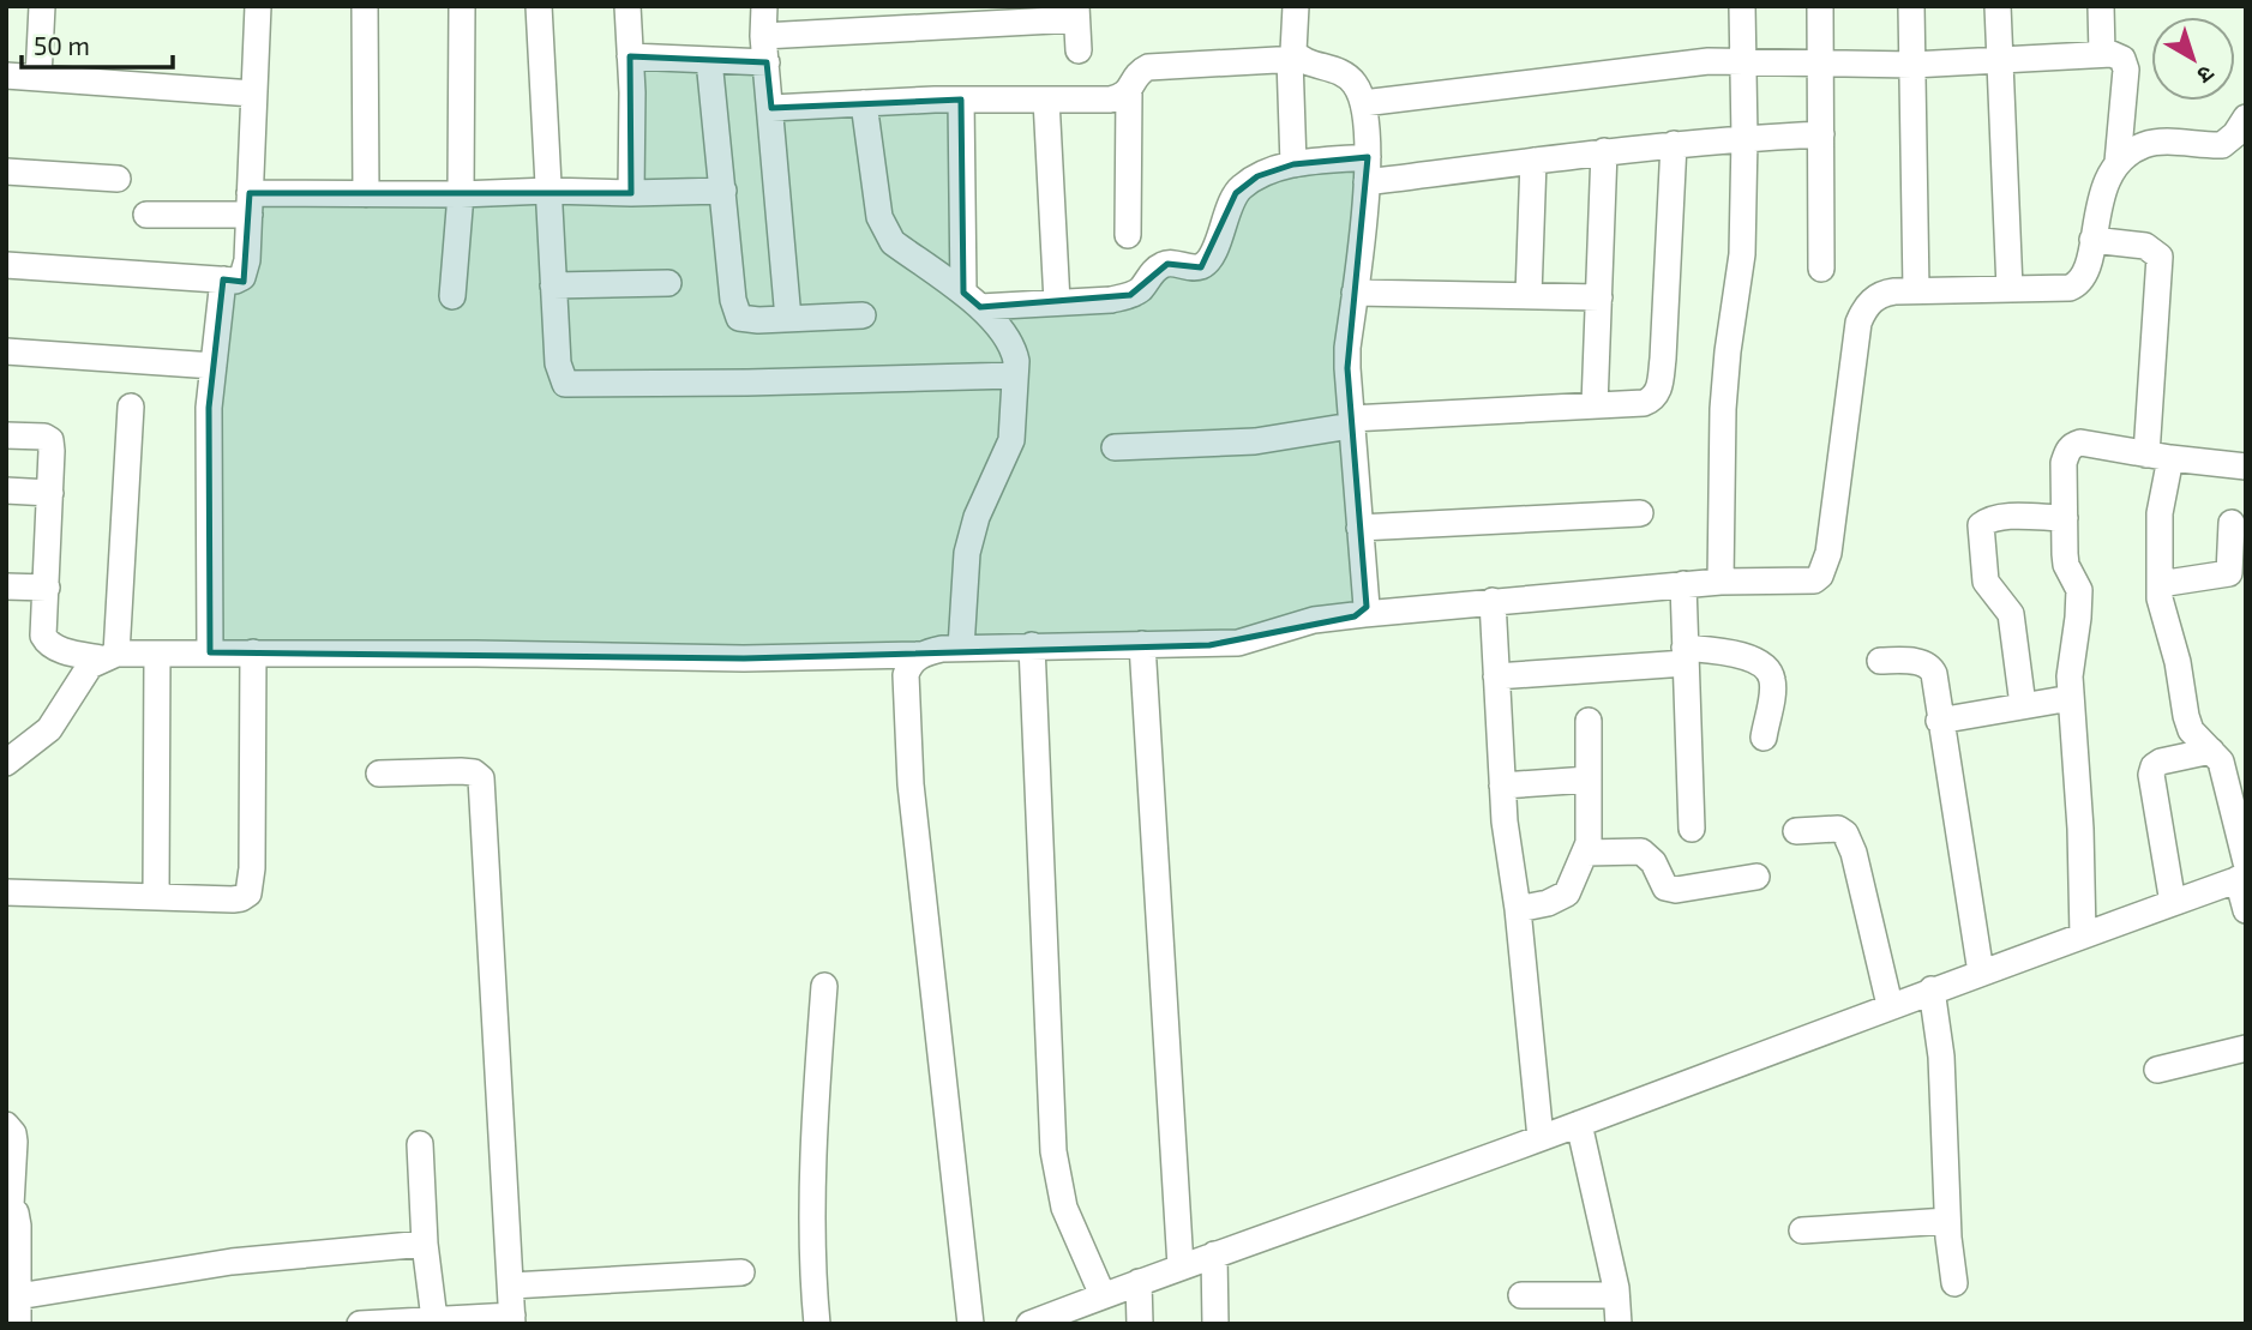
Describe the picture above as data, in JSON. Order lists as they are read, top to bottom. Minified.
{"scale_bar":"50 m","north":"bottom right"}
